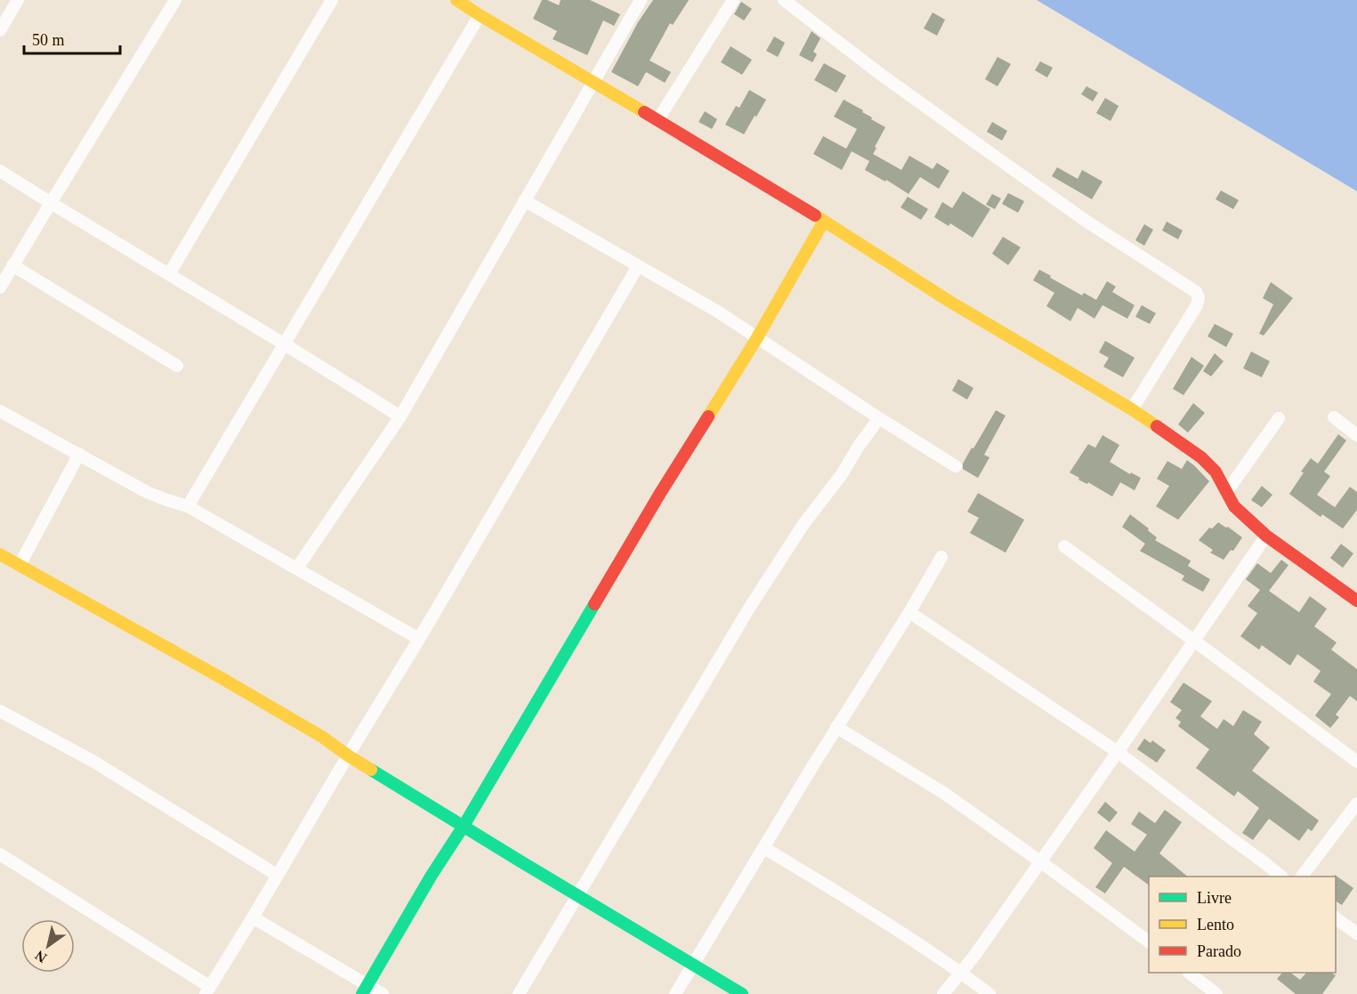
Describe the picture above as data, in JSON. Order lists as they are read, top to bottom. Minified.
{"legend":["Livre","Lento","Parado"],"scale_bar":"50 m","north":"bottom left"}
